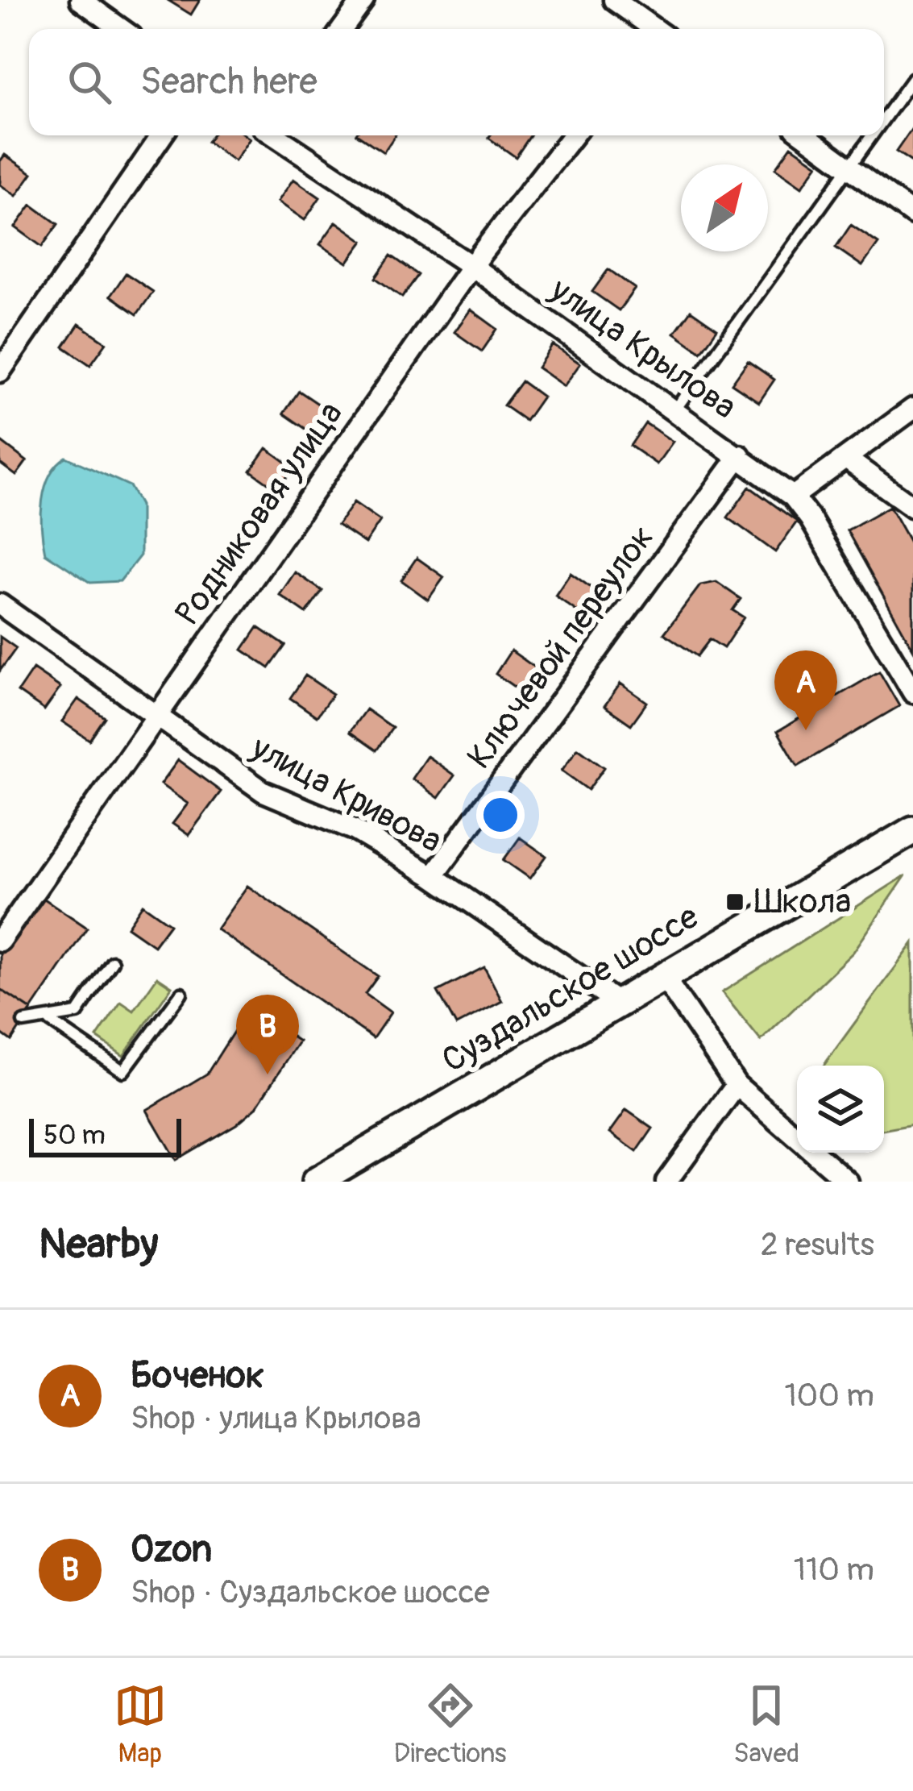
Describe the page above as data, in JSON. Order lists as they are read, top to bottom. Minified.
{"streets":{"main road":["Суздальское шоссе"],"street":["улица Крылова","Родниковая улица","Ключевой переулок","улица Кривова"]},"crossings":[["улица Крылова","Родниковая улица"],["улица Крылова","Ключевой переулок"],["Родниковая улица","улица Кривова"],["Ключевой переулок","улица Кривова"],["улица Кривова","Суздальское шоссе"]],"places":{"transit":["Школа"]},"scale_bar":"50 m","north":"top right","page":{"search":"Search here","pins":["A","B"],"scale":"50 m","heading":["Nearby","2 results"],"list":[{"mark":"A","name":"Боченок","note":"Shop · улица Крылова","value":"100 m"},{"mark":"B","name":"Ozon","note":"Shop · Суздальское шоссе","value":"110 m"}],"nav":["Map","Directions","Saved"]}}
